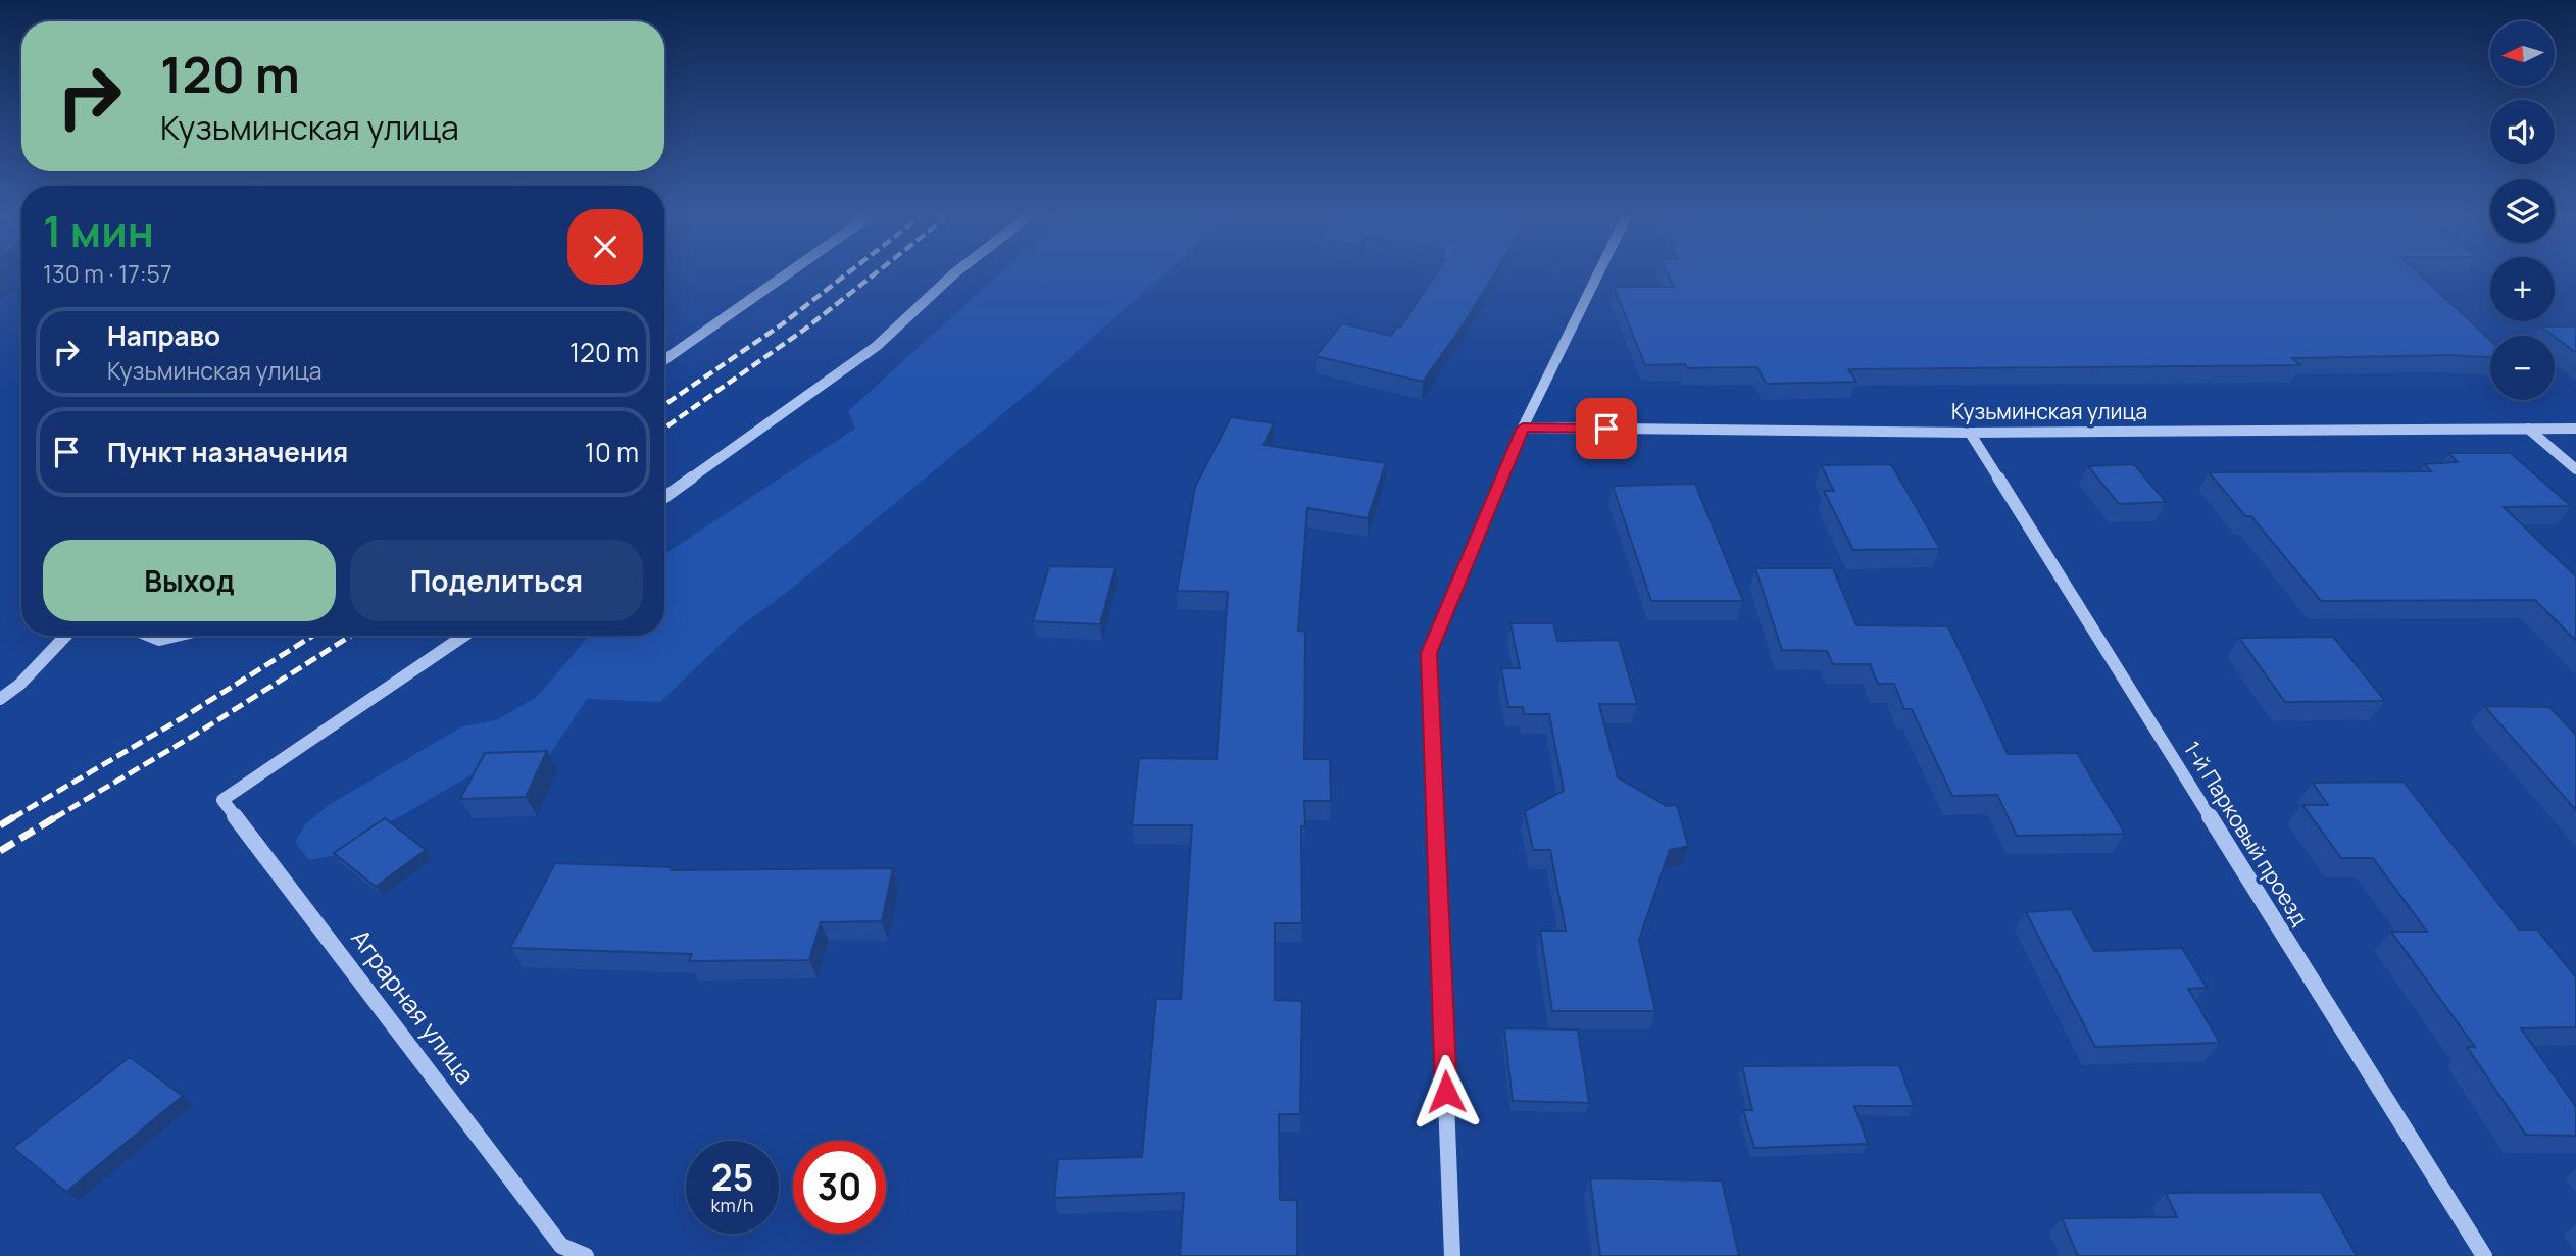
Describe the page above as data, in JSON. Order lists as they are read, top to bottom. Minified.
{"streets":{"street":["Кузьминская улица","1-й Парковый проезд","Аграрная улица"]},"crossings":[["Кузьминская улица","1-й Парковый проезд"]],"north":"left","page":{"map_buttons":["+","−"],"turn":["120 m","Кузьминская улица"],"heading":["1 мин","130 m · 17:57"],"list":[{"name":"Направо","note":"Кузьминская улица","value":"120 m"},{"name":"Пункт назначения","value":"10 m"}],"buttons":["Выход","Поделиться"],"speed":"25 km/h","limit":"30"}}
